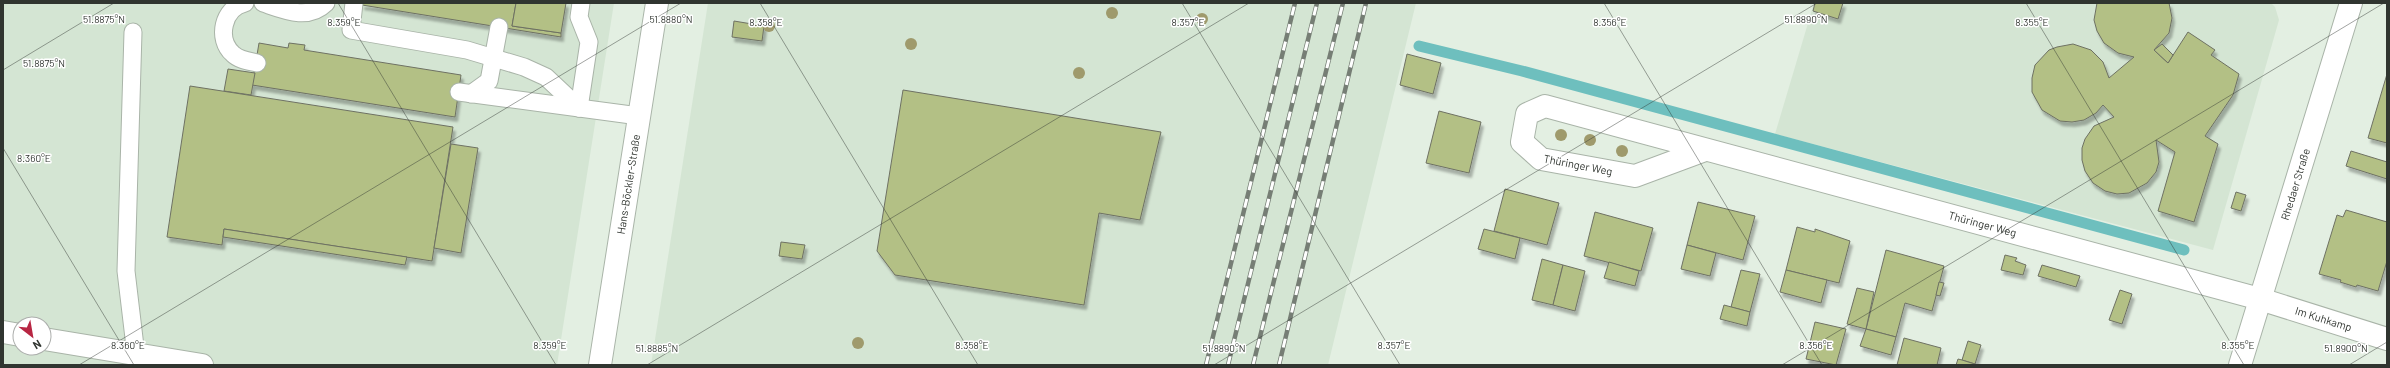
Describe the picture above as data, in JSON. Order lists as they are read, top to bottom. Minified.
{"streets":{"street":["Thüringer Weg","Hans-Böckler-Straße","Rhedaer Straße","Im Kuhkamp"]},"crossings":[["Thüringer Weg","Rhedaer Straße"],["Thüringer Weg","Im Kuhkamp"],["Rhedaer Straße","Im Kuhkamp"]],"north":"bottom right","coordinates":["51.8875°N","51.8880°N","51.8890°N","8.359°E","8.358°E","8.357°E","8.356°E","8.355°E","8.360°E","51.8900°N","51.8885°N"]}
